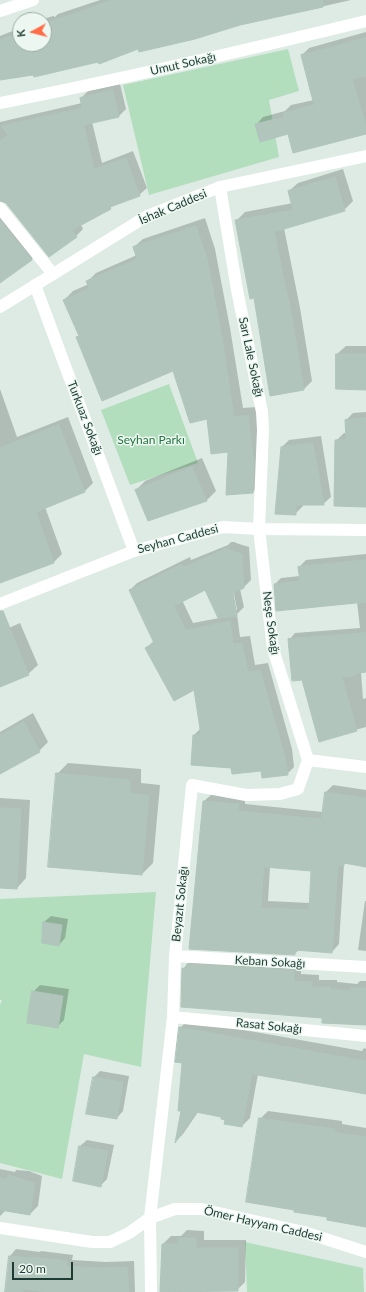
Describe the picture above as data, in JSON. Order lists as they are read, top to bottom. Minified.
{"streets":{"street":["Umut Sokağı","İshak Caddesi","Sarı Lale Sokağı","Turkuaz Sokağı","Seyhan Caddesi","Neşe Sokağı","Beyazıt Sokağı","Keban Sokağı","Rasat Sokağı","Ömer Hayyam Caddesi"]},"crossings":[["İshak Caddesi","Sarı Lale Sokağı"],["İshak Caddesi","Turkuaz Sokağı"],["Sarı Lale Sokağı","Seyhan Caddesi"],["Sarı Lale Sokağı","Neşe Sokağı"],["Turkuaz Sokağı","Seyhan Caddesi"],["Seyhan Caddesi","Neşe Sokağı"],["Neşe Sokağı","Beyazıt Sokağı"],["Beyazıt Sokağı","Keban Sokağı"],["Beyazıt Sokağı","Rasat Sokağı"],["Beyazıt Sokağı","Ömer Hayyam Caddesi"]],"parks":["Seyhan Parkı"],"scale_bar":"20 m","north":"left"}
